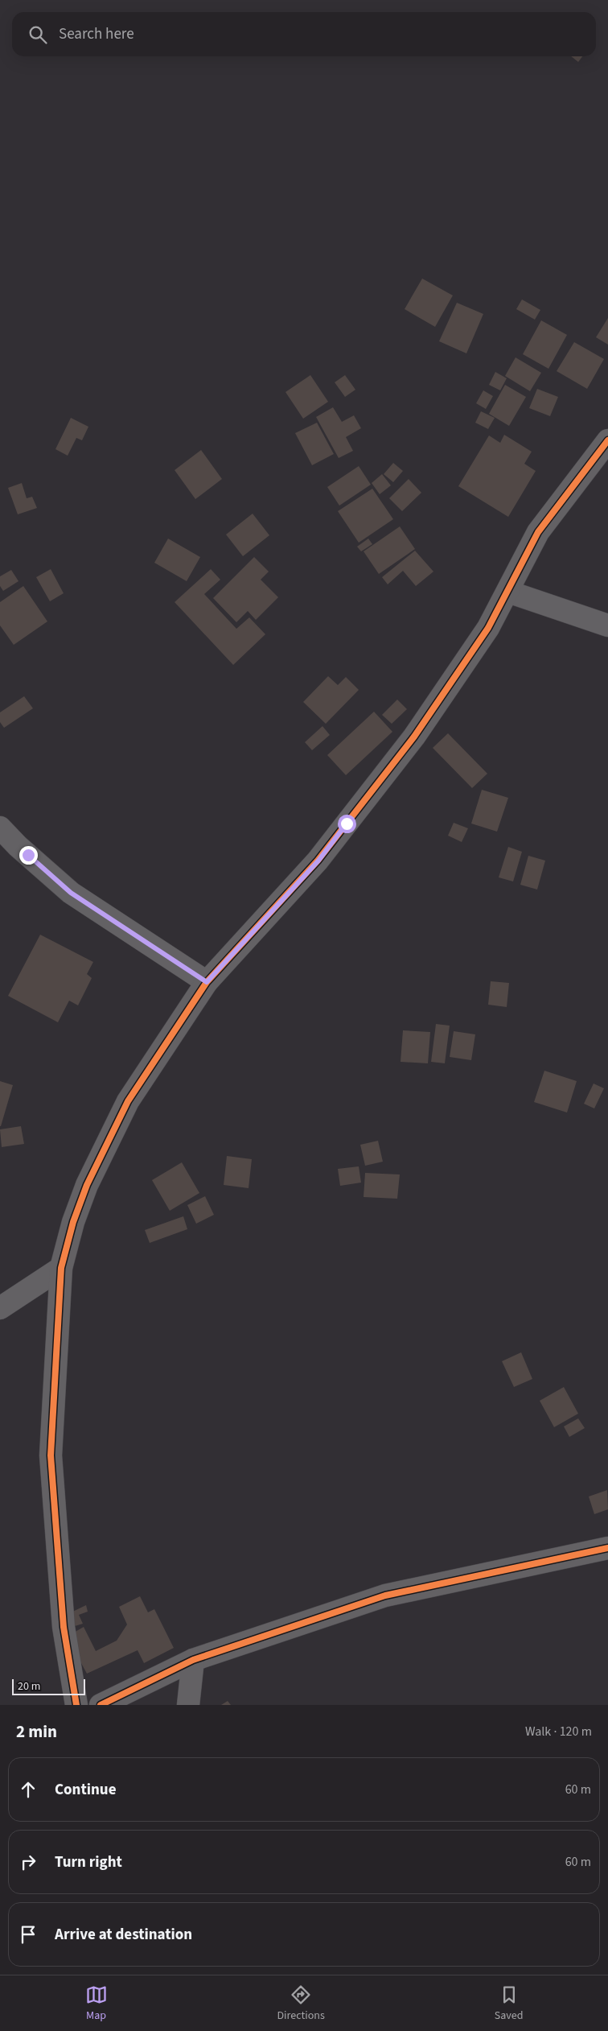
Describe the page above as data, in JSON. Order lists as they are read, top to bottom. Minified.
{"scale_bar":"20 m","page":{"search":"Search here","scale":"20 m","heading":["2 min","Walk · 120 m"],"list":[["Continue","60 m"],["Turn right","60 m"],"Arrive at destination"],"nav":["Map","Directions","Saved"]}}
